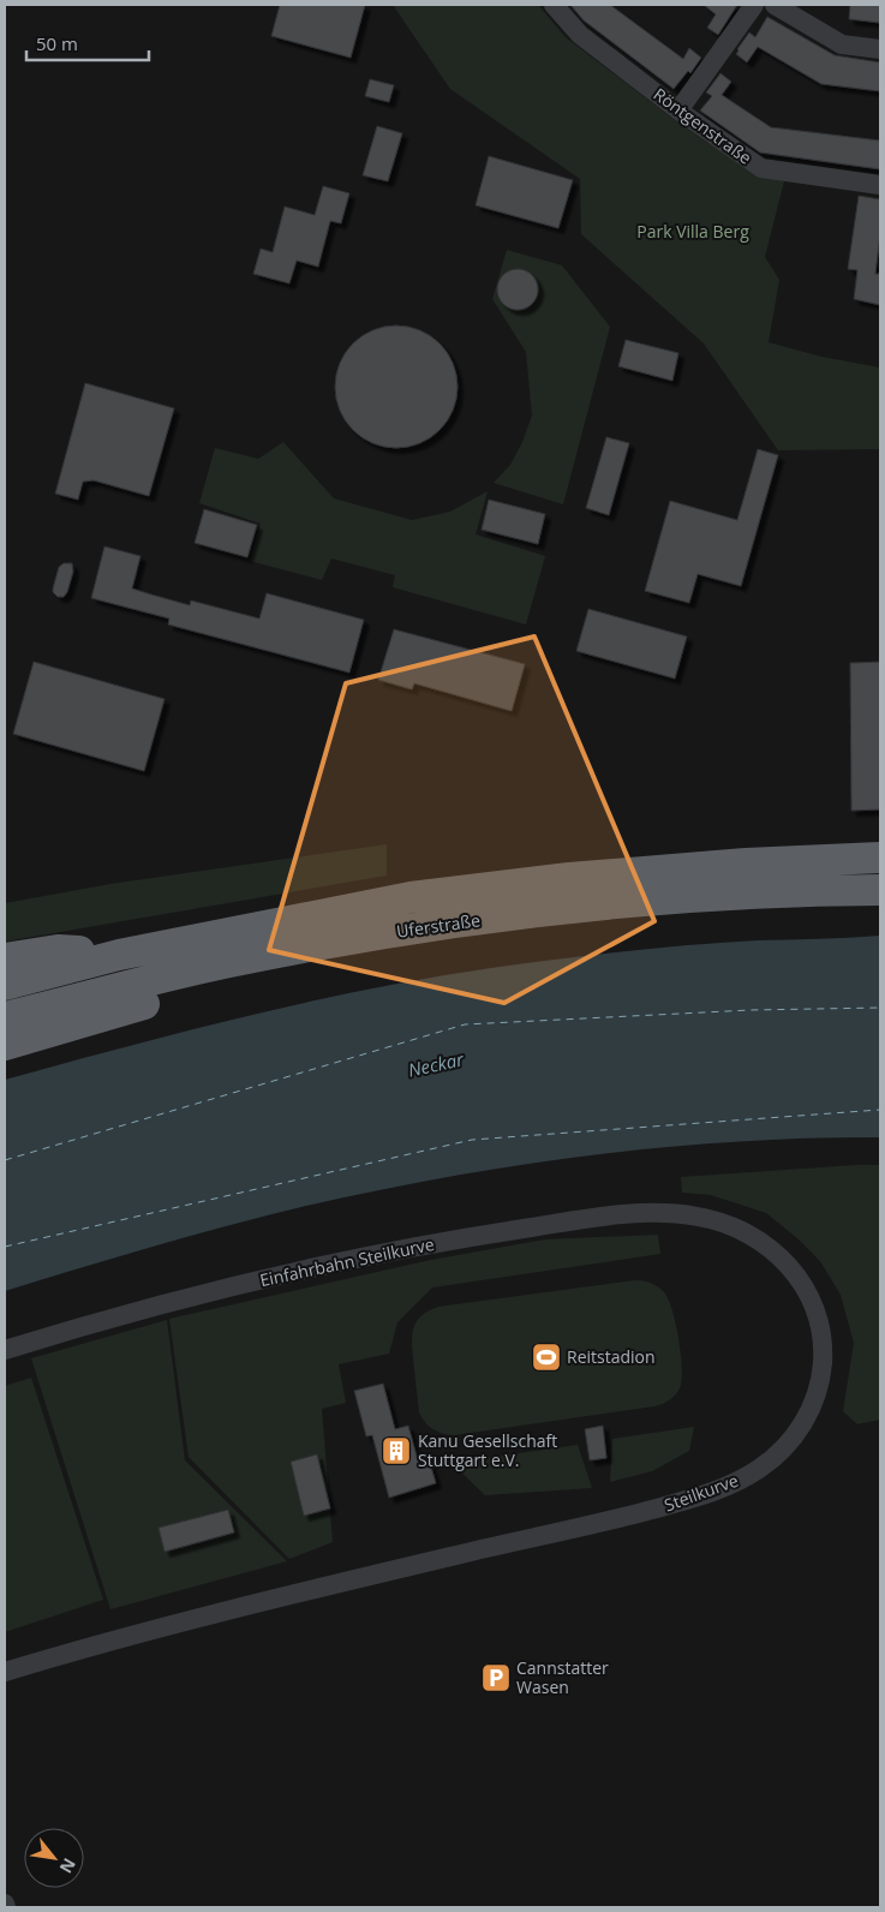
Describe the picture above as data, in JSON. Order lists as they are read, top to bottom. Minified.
{"streets":{"highway":["Uferstraße"],"street":["Röntgenstraße","Einfahrbahn Steilkurve","Steilkurve"]},"crossings":[["Einfahrbahn Steilkurve","Steilkurve"]],"water":["Neckar"],"parks":["Park Villa Berg"],"places":{"sports":["Reitstadion"],"building":["Kanu Gesellschaft Stuttgart e.V."],"parking":["Cannstatter Wasen"]},"scale_bar":"50 m","north":"bottom right"}
